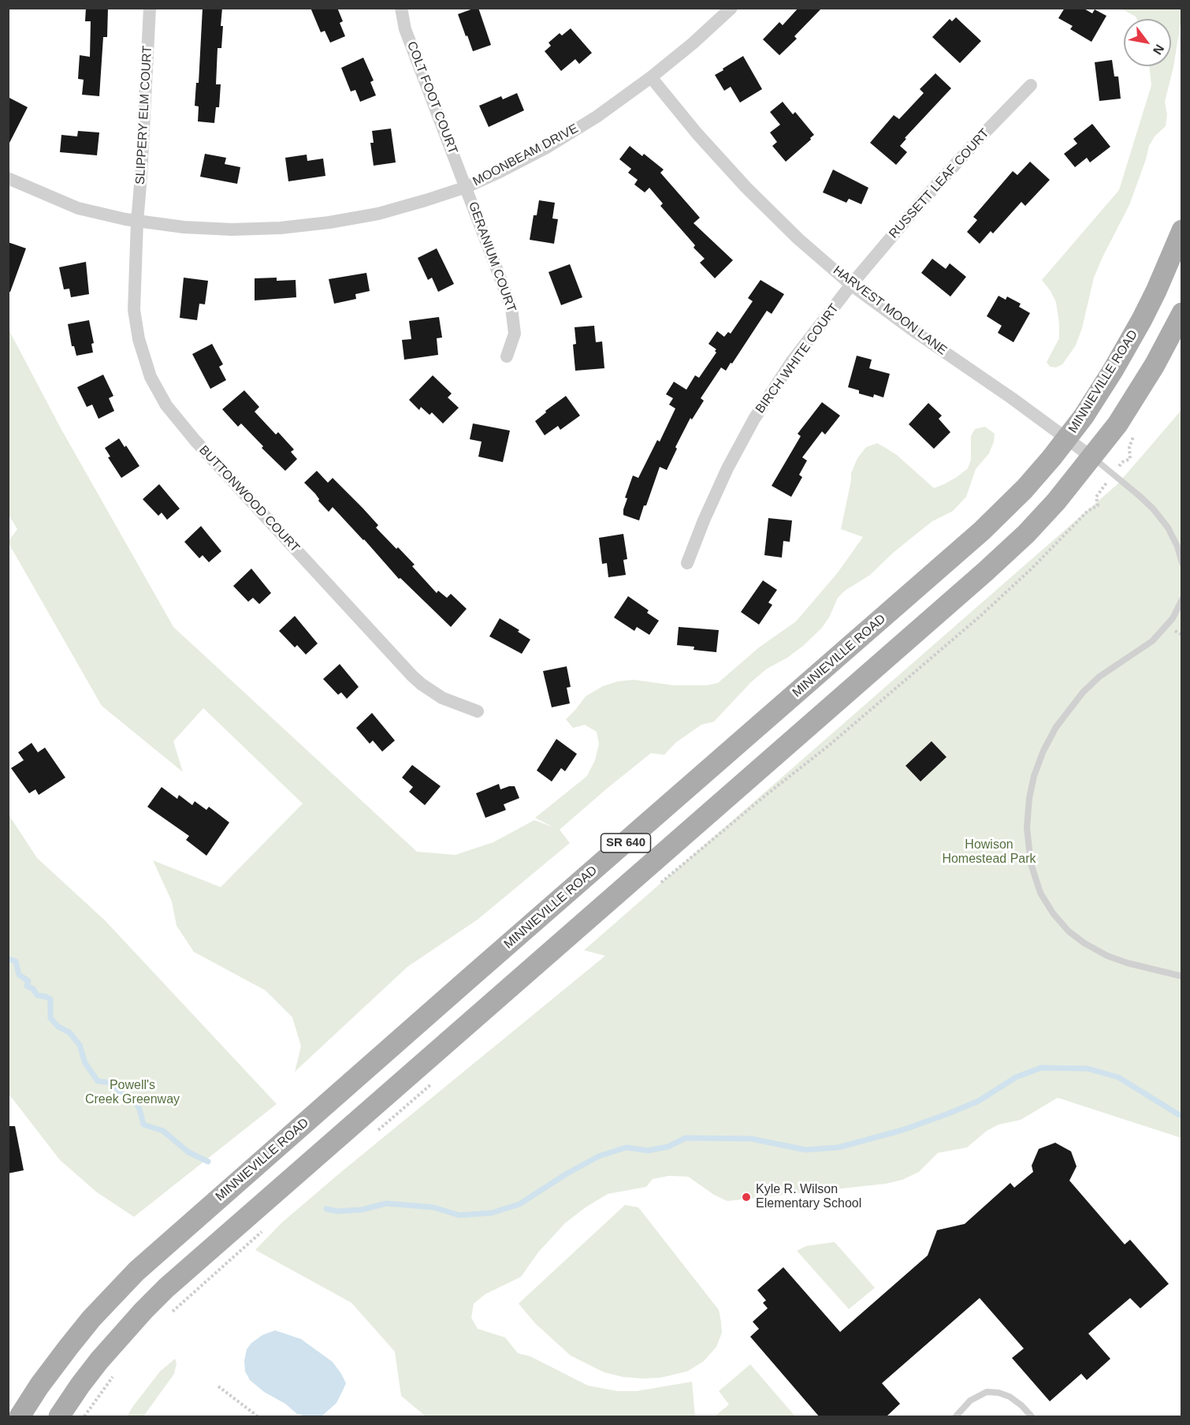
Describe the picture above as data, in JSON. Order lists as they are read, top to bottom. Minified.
{"streets":{"main road":["MINNIEVILLE ROAD","SR 640"],"street":["COLT FOOT COURT","SLIPPERY ELM COURT","MOONBEAM DRIVE","RUSSETT LEAF COURT","GERANIUM COURT","HARVEST MOON LANE","BIRCH WHITE COURT","BUTTONWOOD COURT"]},"crossings":[["COLT FOOT COURT","MOONBEAM DRIVE"],["COLT FOOT COURT","GERANIUM COURT"],["SLIPPERY ELM COURT","MOONBEAM DRIVE"],["SLIPPERY ELM COURT","BUTTONWOOD COURT"],["MOONBEAM DRIVE","GERANIUM COURT"],["MOONBEAM DRIVE","HARVEST MOON LANE"],["MOONBEAM DRIVE","BUTTONWOOD COURT"],["RUSSETT LEAF COURT","HARVEST MOON LANE"],["RUSSETT LEAF COURT","BIRCH WHITE COURT"],["HARVEST MOON LANE","BIRCH WHITE COURT"],["HARVEST MOON LANE","MINNIEVILLE ROAD"],["HARVEST MOON LANE","SR 640"]],"parks":["Howison Homestead Park","Powell's Creek Greenway"],"places":["Kyle R. Wilson Elementary School"],"north":"bottom right"}
